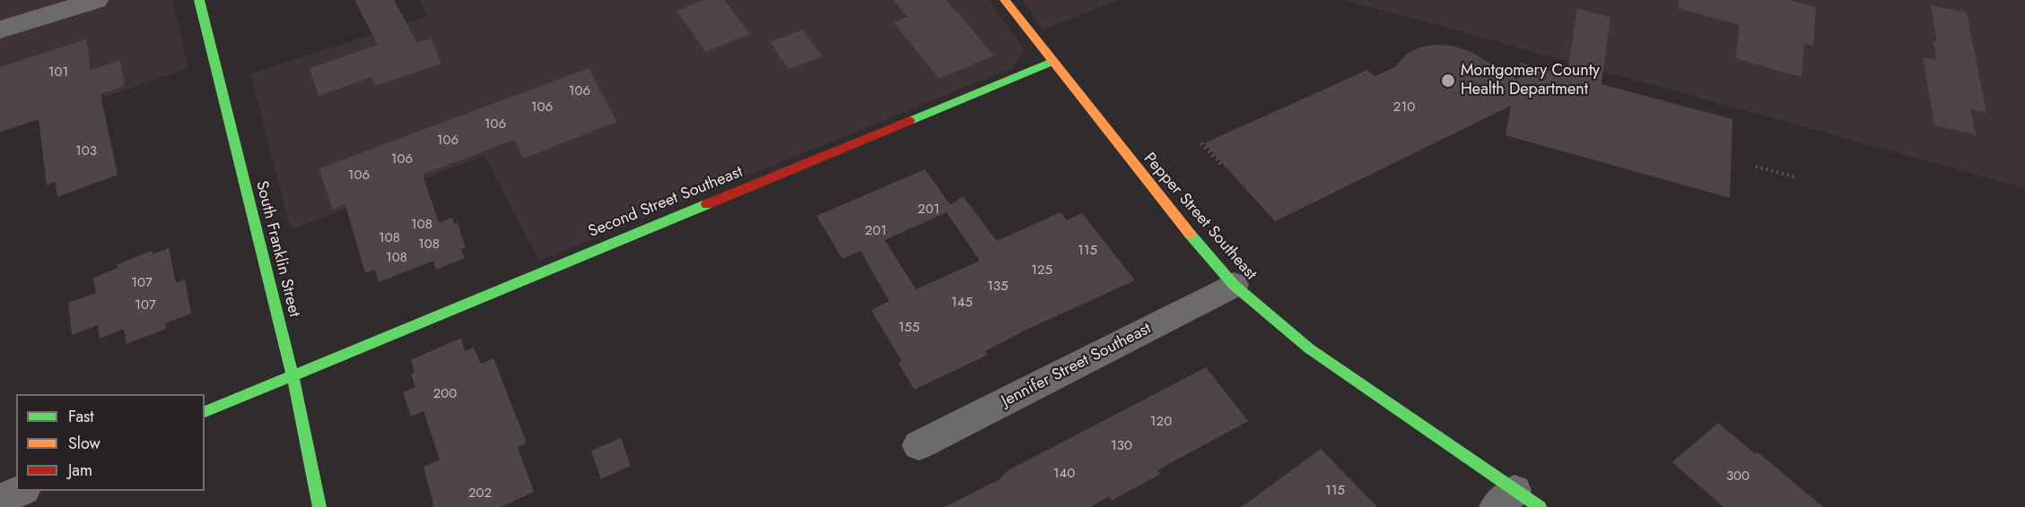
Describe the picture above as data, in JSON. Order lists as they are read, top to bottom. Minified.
{"streets":{"street":["Second Street Southeast","Pepper Street Southeast","South Franklin Street","Jennifer Street Southeast"]},"crossings":[["Second Street Southeast","Pepper Street Southeast"],["Second Street Southeast","South Franklin Street"],["Pepper Street Southeast","Jennifer Street Southeast"]],"places":["Montgomery County Health Department"],"house_numbers":["101","106","106","210","106","106","103","106","106","201","108","201","108","108","115","108","125","107","135","145","107","155","200","120","130","140","300","115","202"],"legend":["Fast","Slow","Jam"]}
